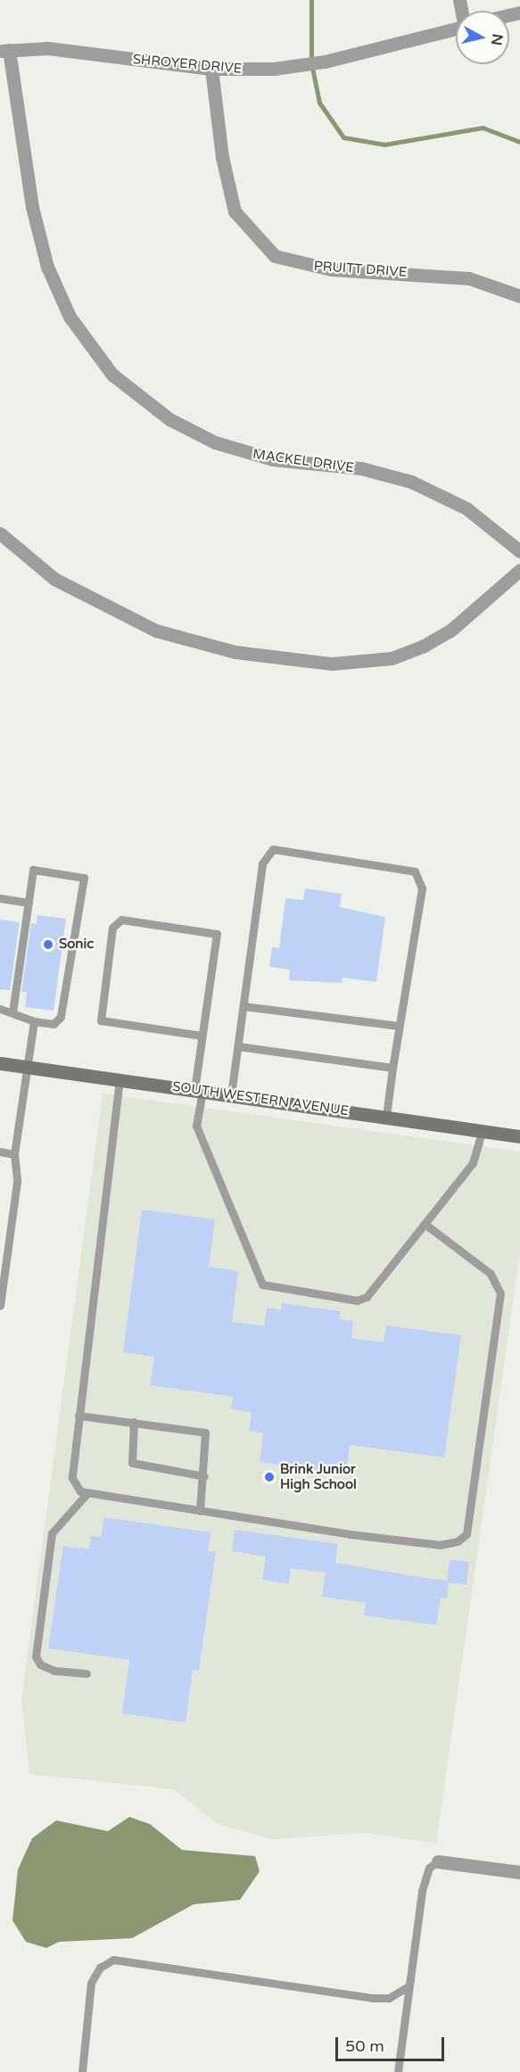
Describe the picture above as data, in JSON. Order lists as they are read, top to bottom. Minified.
{"streets":{"main road":["SOUTH WESTERN AVENUE"],"street":["SHROYER DRIVE","PRUITT DRIVE","MACKEL DRIVE"]},"crossings":[["SHROYER DRIVE","PRUITT DRIVE"],["SHROYER DRIVE","MACKEL DRIVE"]],"places":["Sonic","Brink Junior High School"],"scale_bar":"50 m","north":"right"}
